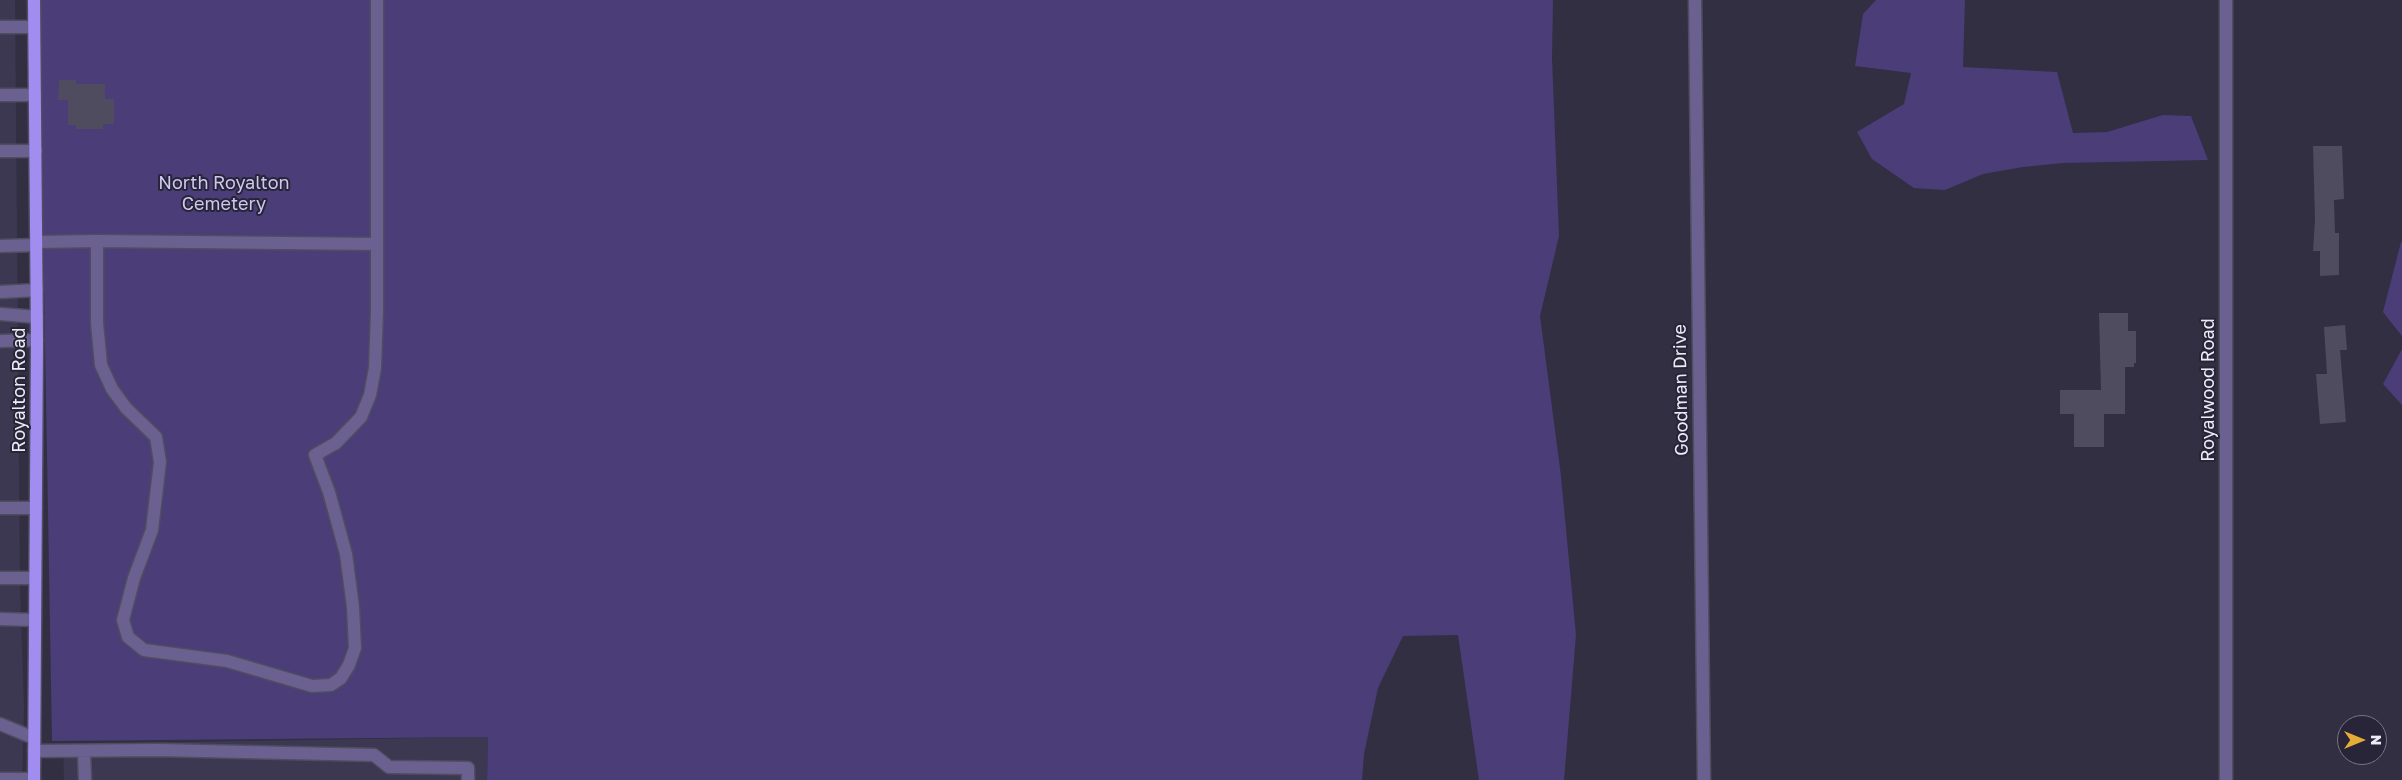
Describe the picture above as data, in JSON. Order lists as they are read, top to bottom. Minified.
{"streets":{"main road":["Royalton Road"],"street":["Goodman Drive","Royalwood Road"]},"parks":["North Royalton Cemetery"],"north":"right"}
